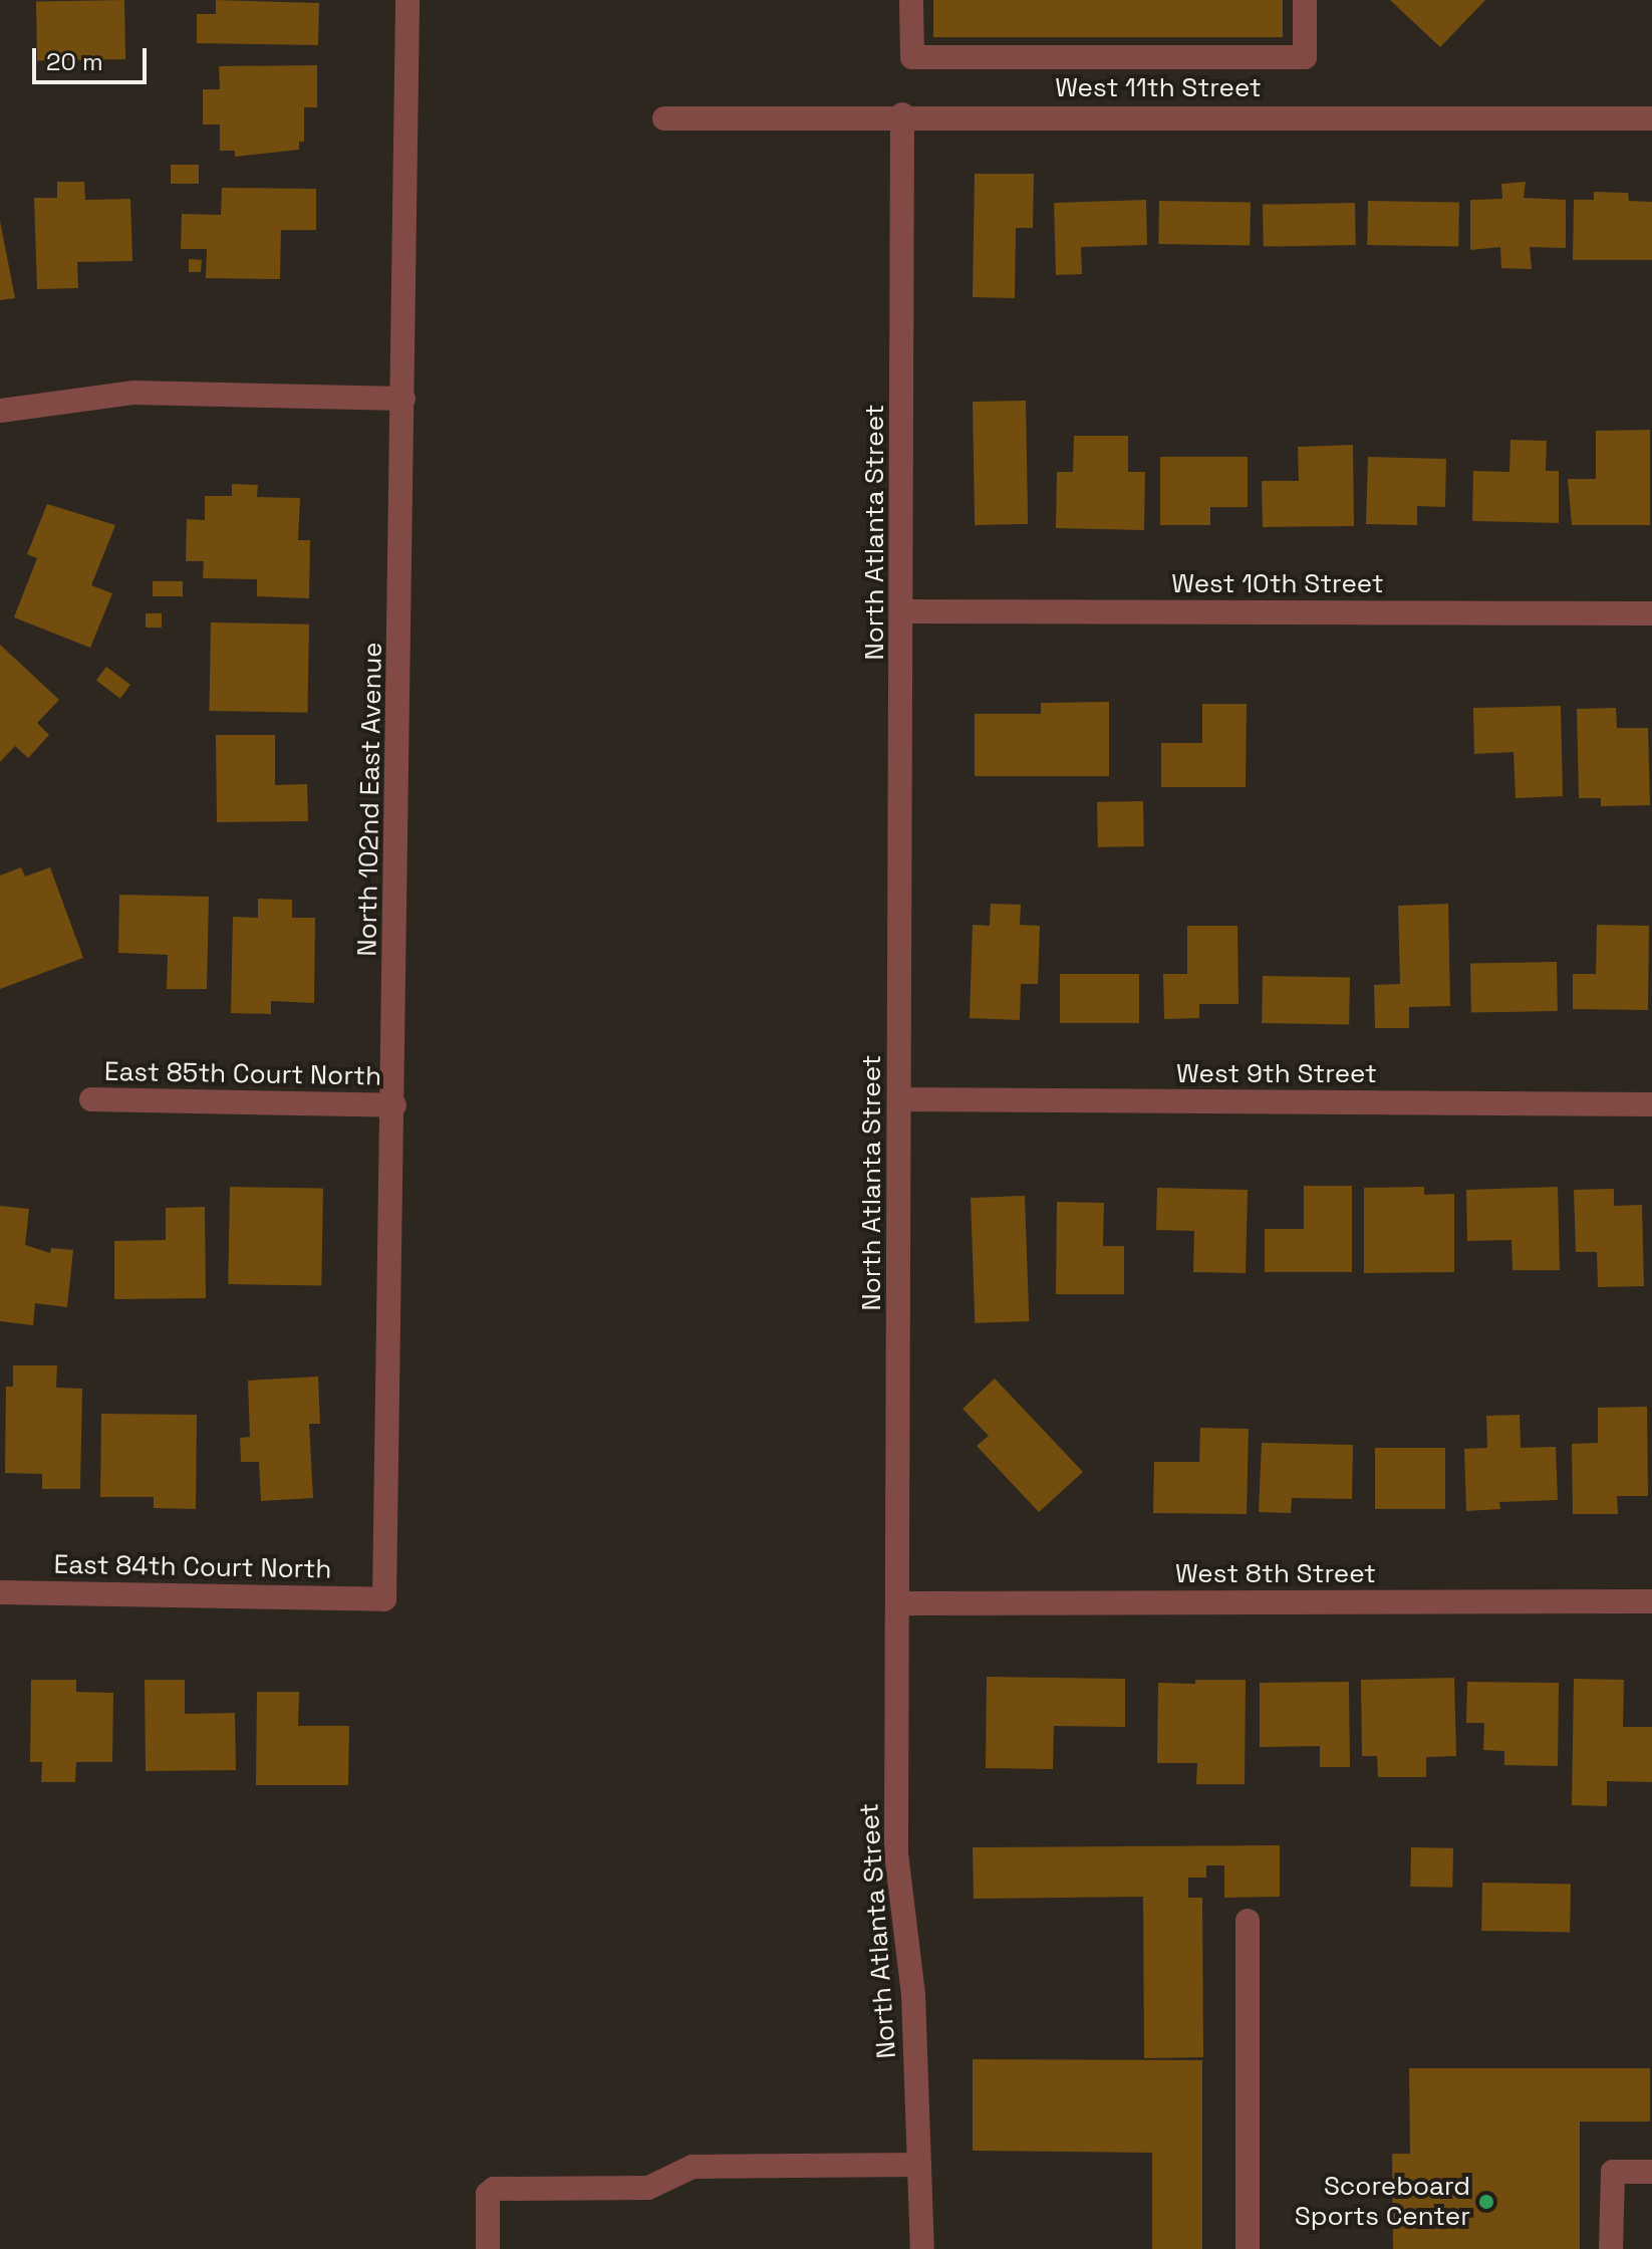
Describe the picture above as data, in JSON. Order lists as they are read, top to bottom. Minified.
{"streets":{"street":["West 11th Street","North Atlanta Street","West 10th Street","North 102nd East Avenue","East 85th Court North","West 9th Street","East 84th Court North","West 8th Street"]},"crossings":[["West 11th Street","North Atlanta Street"],["North Atlanta Street","West 10th Street"],["North Atlanta Street","West 9th Street"],["North Atlanta Street","West 8th Street"],["North 102nd East Avenue","East 85th Court North"],["North 102nd East Avenue","East 84th Court North"]],"places":["Scoreboard Sports Center"],"scale_bar":"20 m"}
